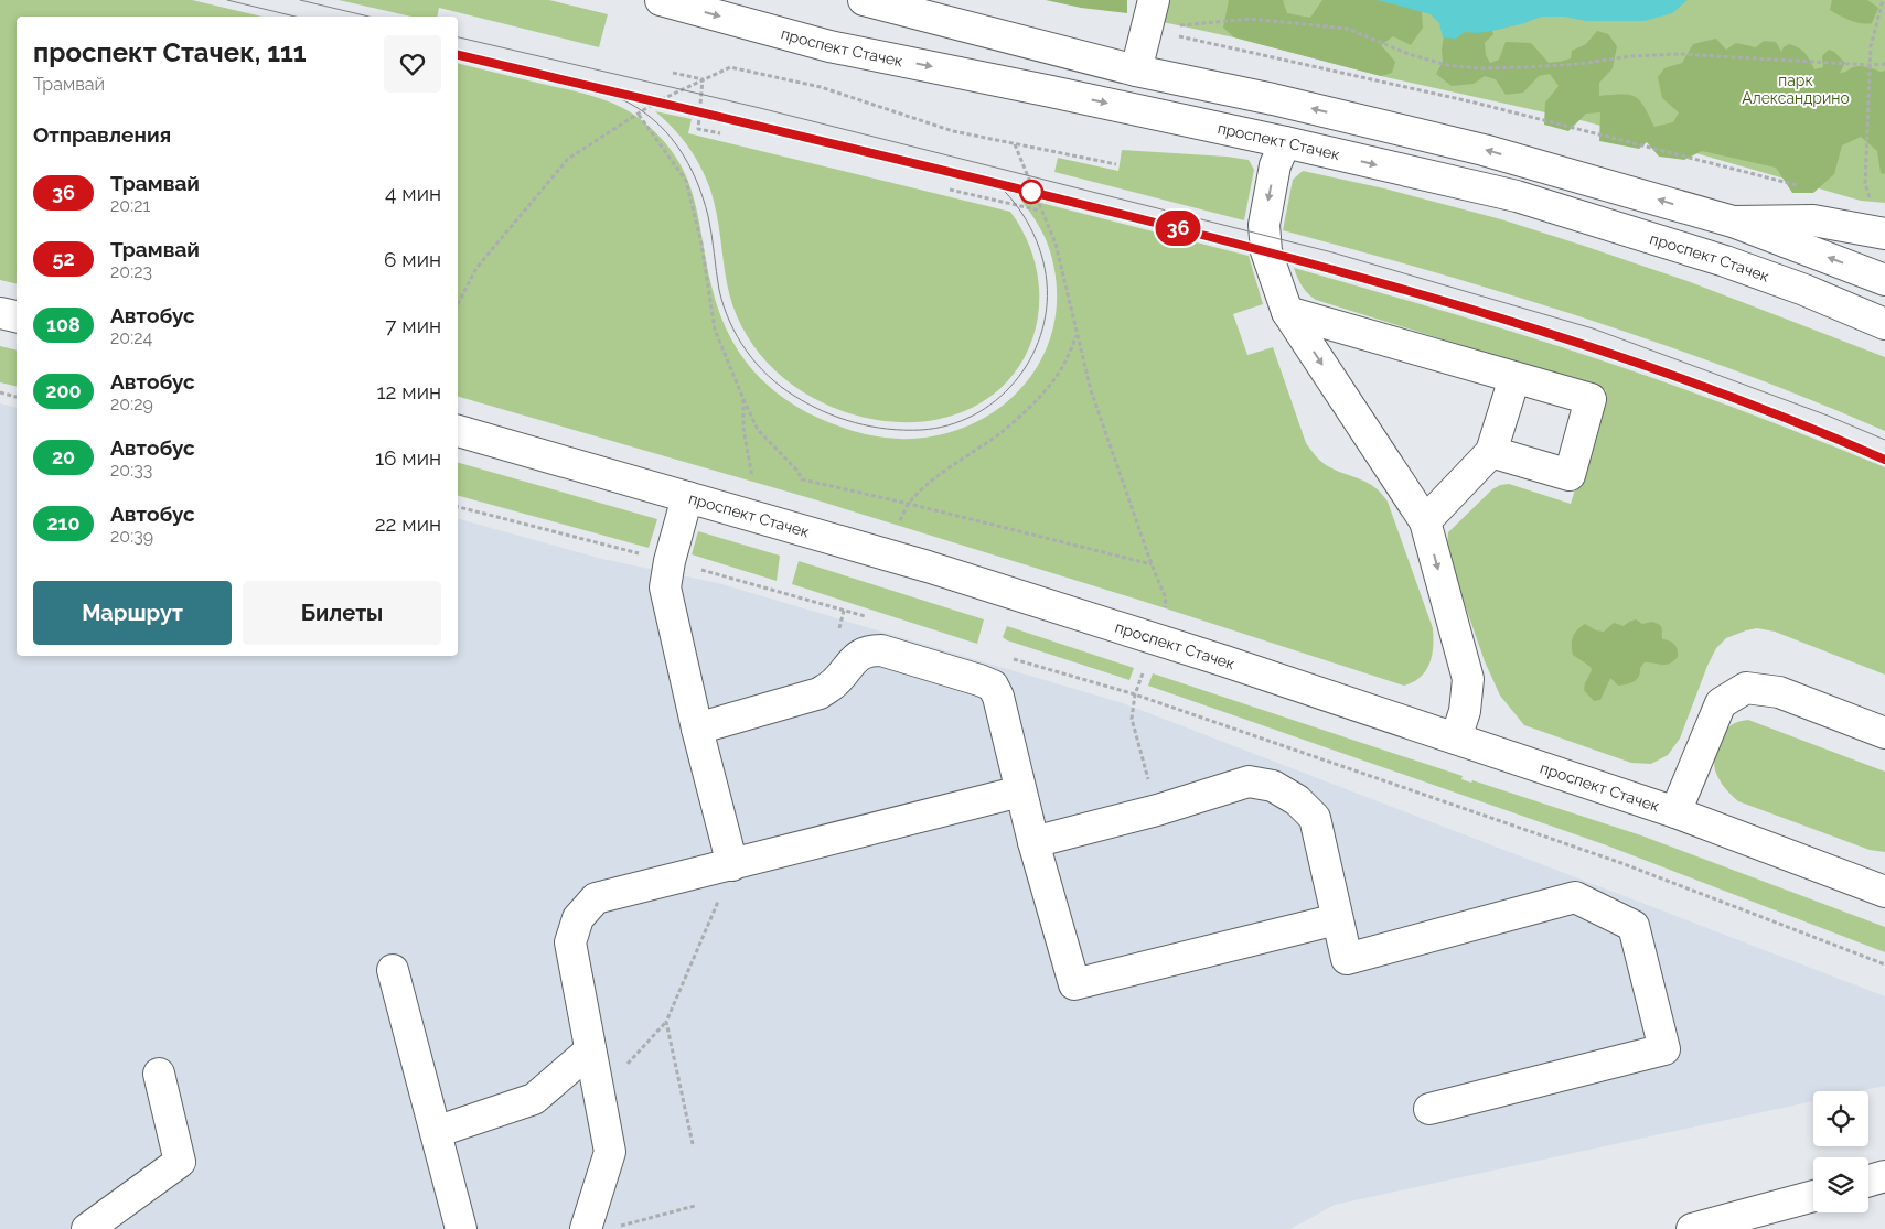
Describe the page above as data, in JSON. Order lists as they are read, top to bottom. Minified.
{"streets":{"main road":["проспект Стачек"]},"parks":["парк Александрино"],"lines":["tram line 36"],"page":{"on_map":"36","heading":[["проспект Стачек, 111","Трамвай"],"Отправления"],"list":[{"mark":"36","name":"Трамвай","note":"20:21","value":"4 мин"},{"mark":"52","name":"Трамвай","note":"20:23","value":"6 мин"},{"mark":"108","name":"Автобус","note":"20:24","value":"7 мин"},{"mark":"200","name":"Автобус","note":"20:29","value":"12 мин"},{"mark":"20","name":"Автобус","note":"20:33","value":"16 мин"},{"mark":"210","name":"Автобус","note":"20:39","value":"22 мин"}],"buttons":["Маршрут","Билеты"]}}
